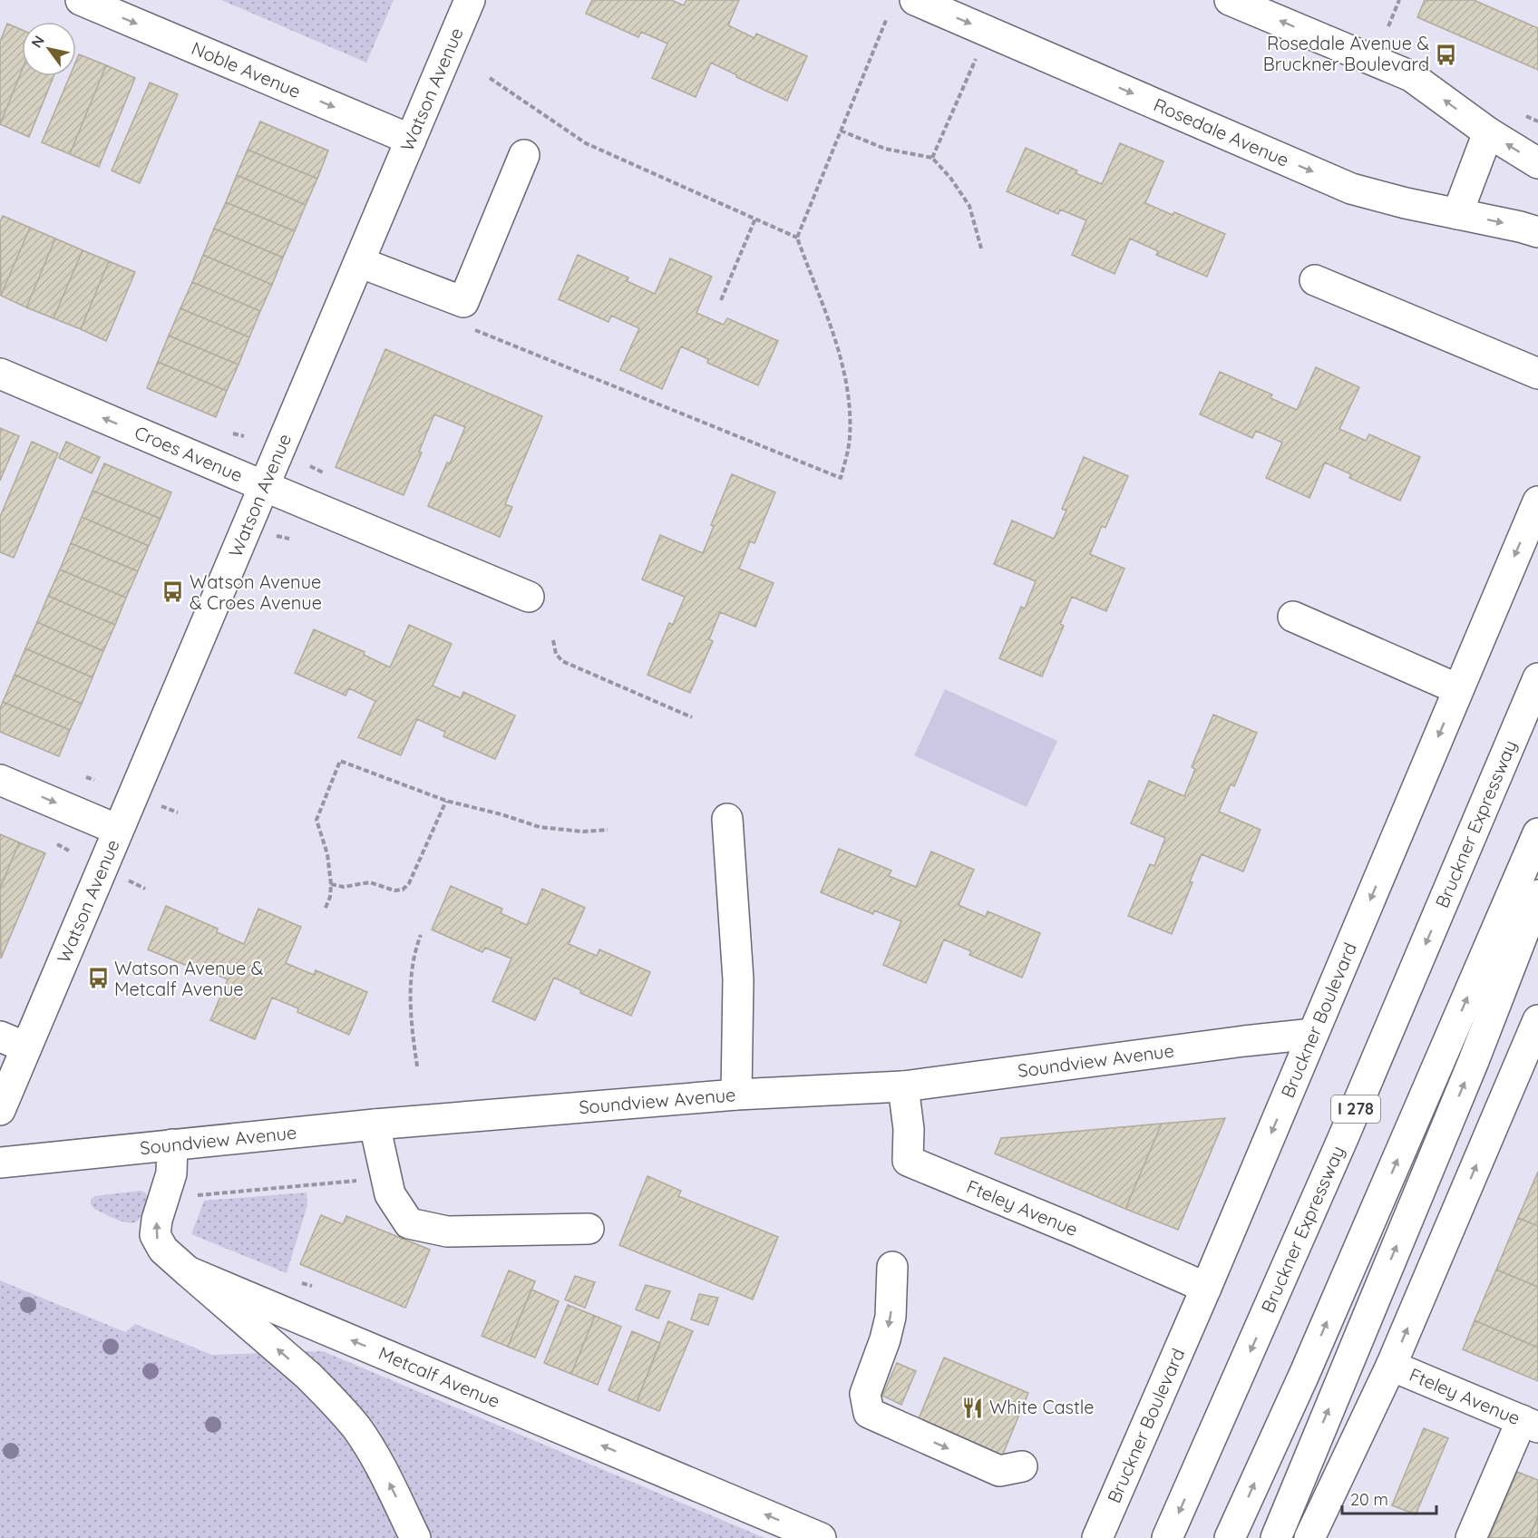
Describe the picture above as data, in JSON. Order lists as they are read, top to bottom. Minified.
{"streets":{"main road":["Noble Avenue","Watson Avenue","Rosedale Avenue","Croes Avenue","Bruckner Expressway","Bruckner Boulevard","Soundview Avenue","I 278","Fteley Avenue","Metcalf Avenue"]},"crossings":[["Noble Avenue","Watson Avenue"],["Watson Avenue","Croes Avenue"],["Bruckner Boulevard","Soundview Avenue"],["Bruckner Boulevard","Fteley Avenue"],["Soundview Avenue","Fteley Avenue"],["Soundview Avenue","Metcalf Avenue"]],"one_way":["Noble Avenue","Croes Avenue"],"places":{"bus stop":["Rosedale Avenue & Bruckner Boulevard","Watson Avenue & Croes Avenue","Watson Avenue & Metcalf Avenue"],"restaurant":["White Castle"]},"scale_bar":"20 m","north":"top left"}
